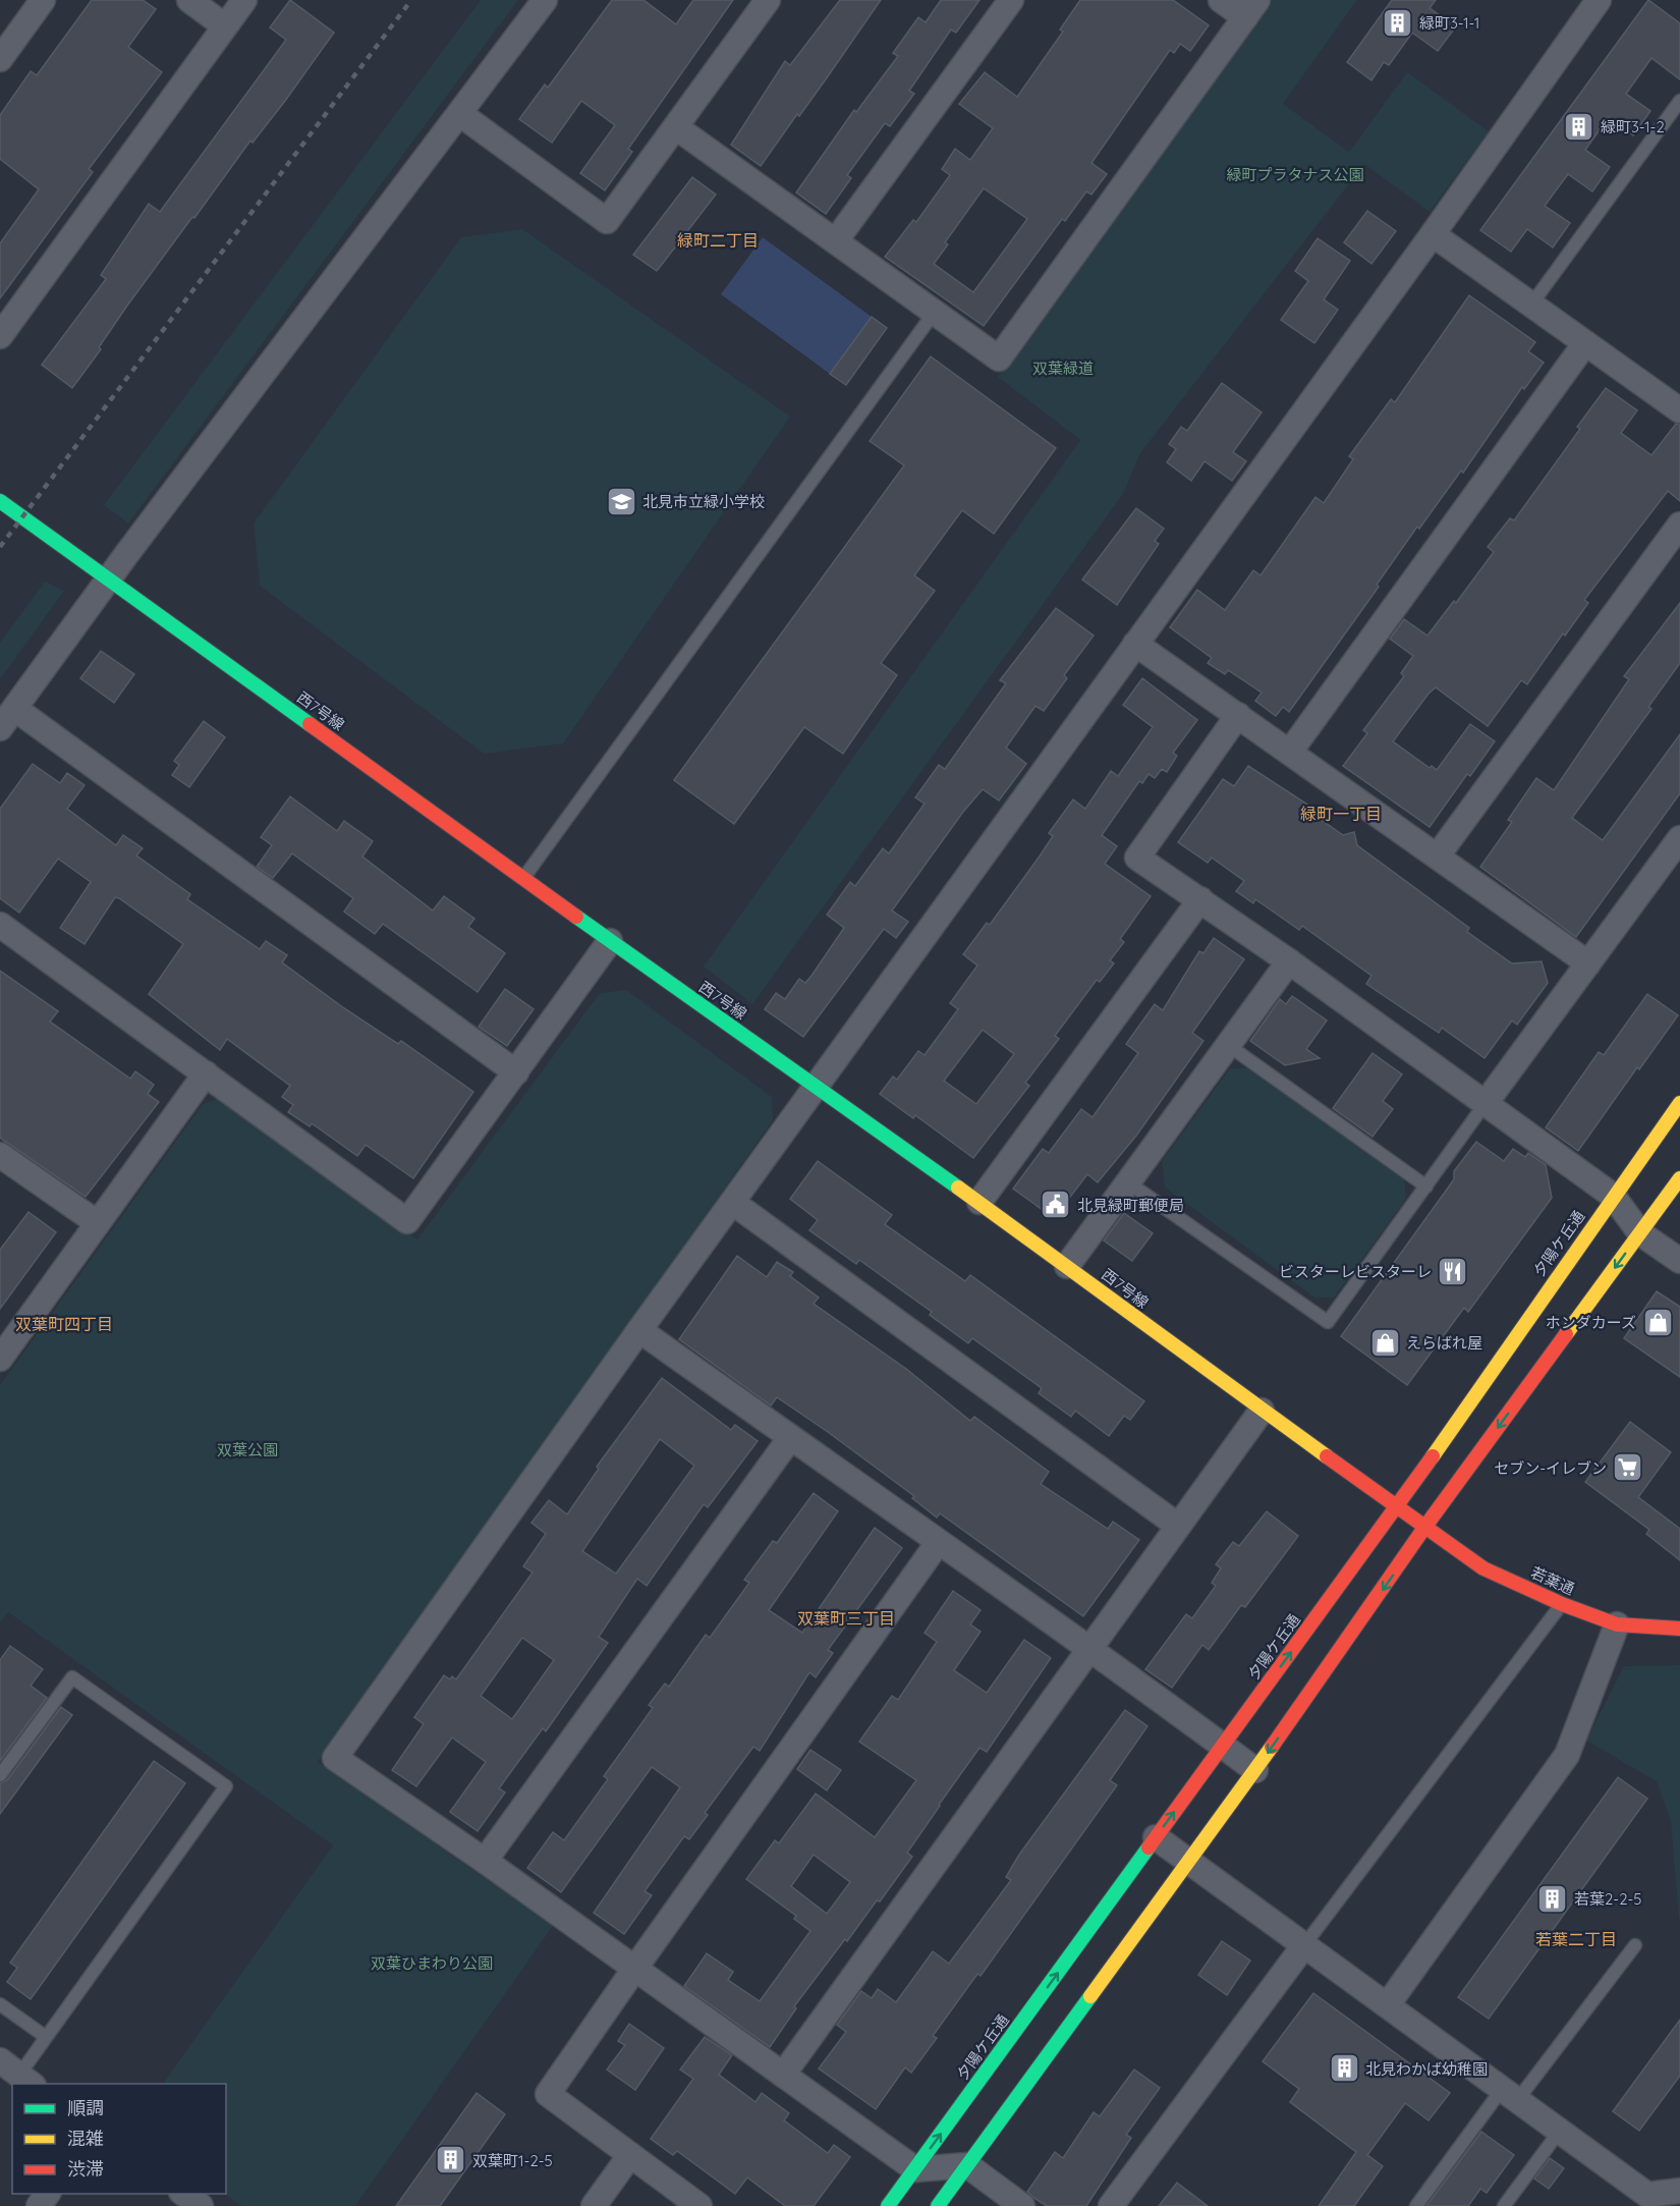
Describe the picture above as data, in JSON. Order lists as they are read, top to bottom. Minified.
{"streets":{"main road":["西7号線","夕陽ケ丘通","若葉通"]},"crossings":[["西7号線","夕陽ケ丘通"],["西7号線","若葉通"]],"districts":["緑町二丁目","緑町一丁目","双葉町四丁目","双葉町三丁目","若葉二丁目"],"parks":["緑町プラタナス公園","双葉緑道","双葉公園","双葉ひまわり公園"],"places":{"building":["緑町3-1-1","緑町3-1-2","若葉2-2-5","北見わかば幼稚園","双葉町1-2-5"],"school or university":["北見市立緑小学校"],"public building":["北見緑町郵便局"],"restaurant":["ビスターレビスターレ"],"shop":["ホンダカーズ","えらばれ屋"],"supermarket":["セブン-イレブン"]},"legend":["順調","混雑","渋滞"]}
